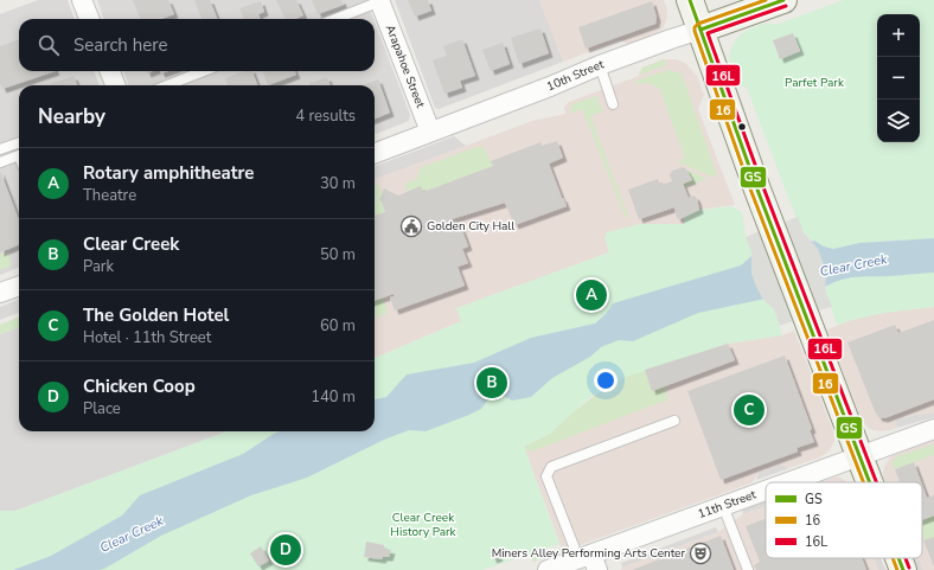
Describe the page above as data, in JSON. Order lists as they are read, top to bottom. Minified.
{"streets":{"street":["Arapahoe Street","10th Street","11th Street"]},"crossings":[["Arapahoe Street","10th Street"]],"water":["Clear Creek"],"parks":["Parfet Park","Clear Creek History Park"],"places":{"public building":["Golden City Hall"],"theatre":["Miners Alley Performing Arts Center"]},"lines":["transit line GS","transit line 16","transit line 16L"],"legend":["GS","16","16L"],"page":{"map_buttons":["+","−"],"search":"Search here","heading":["Nearby","4 results"],"list":[{"mark":"A","name":"Rotary amphitheatre","note":"Theatre","value":"30 m"},{"mark":"B","name":"Clear Creek","note":"Park","value":"50 m"},{"mark":"C","name":"The Golden Hotel","note":"Hotel · 11th Street","value":"60 m"},{"mark":"D","name":"Chicken Coop","note":"Place","value":"140 m"}],"pins":["A","B","C","D"]}}
